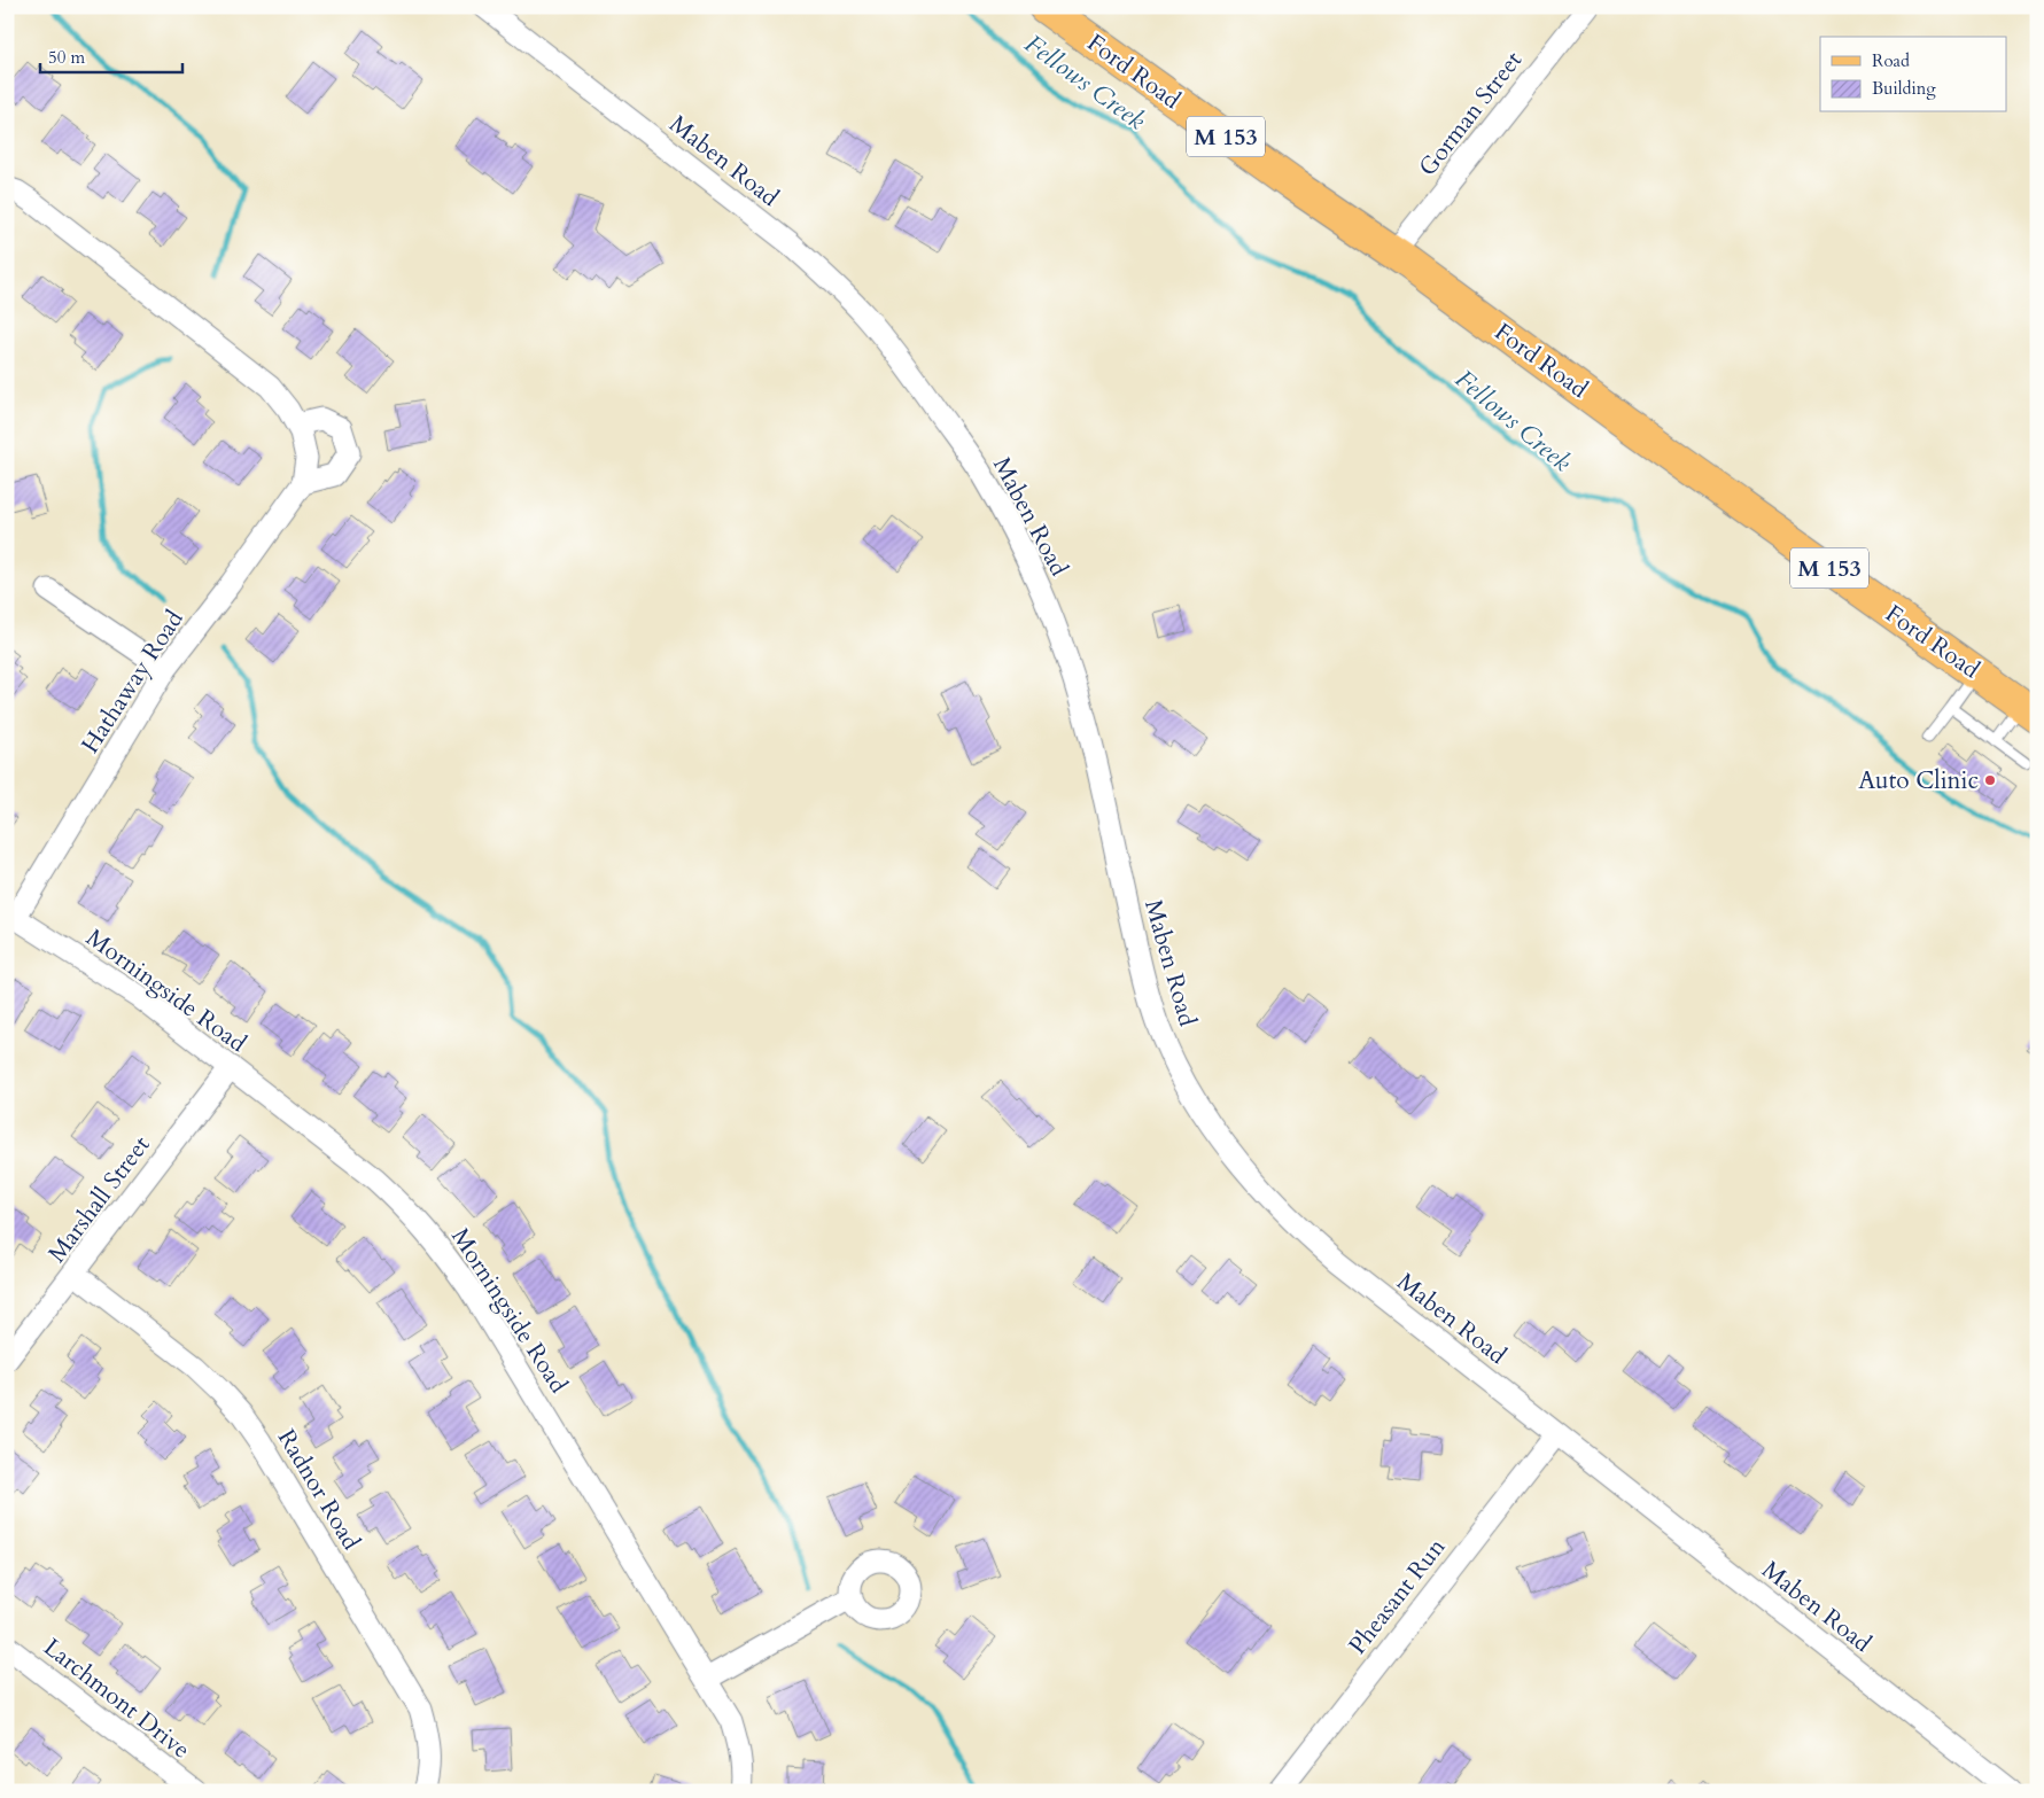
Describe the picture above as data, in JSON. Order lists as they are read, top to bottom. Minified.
{"streets":{"main road":["Ford Road","M 153"],"street":["Gorman Street","Maben Road","Hathaway Road","Morningside Road","Marshall Street","Radnor Road","Pheasant Run","Larchmont Drive"]},"crossings":[["Ford Road","Gorman Street"],["Maben Road","Pheasant Run"],["Hathaway Road","Morningside Road"],["Morningside Road","Marshall Street"],["Marshall Street","Radnor Road"]],"water":["Fellows Creek"],"places":["Auto Clinic"],"legend":["Road","Building"],"scale_bar":"50 m"}
